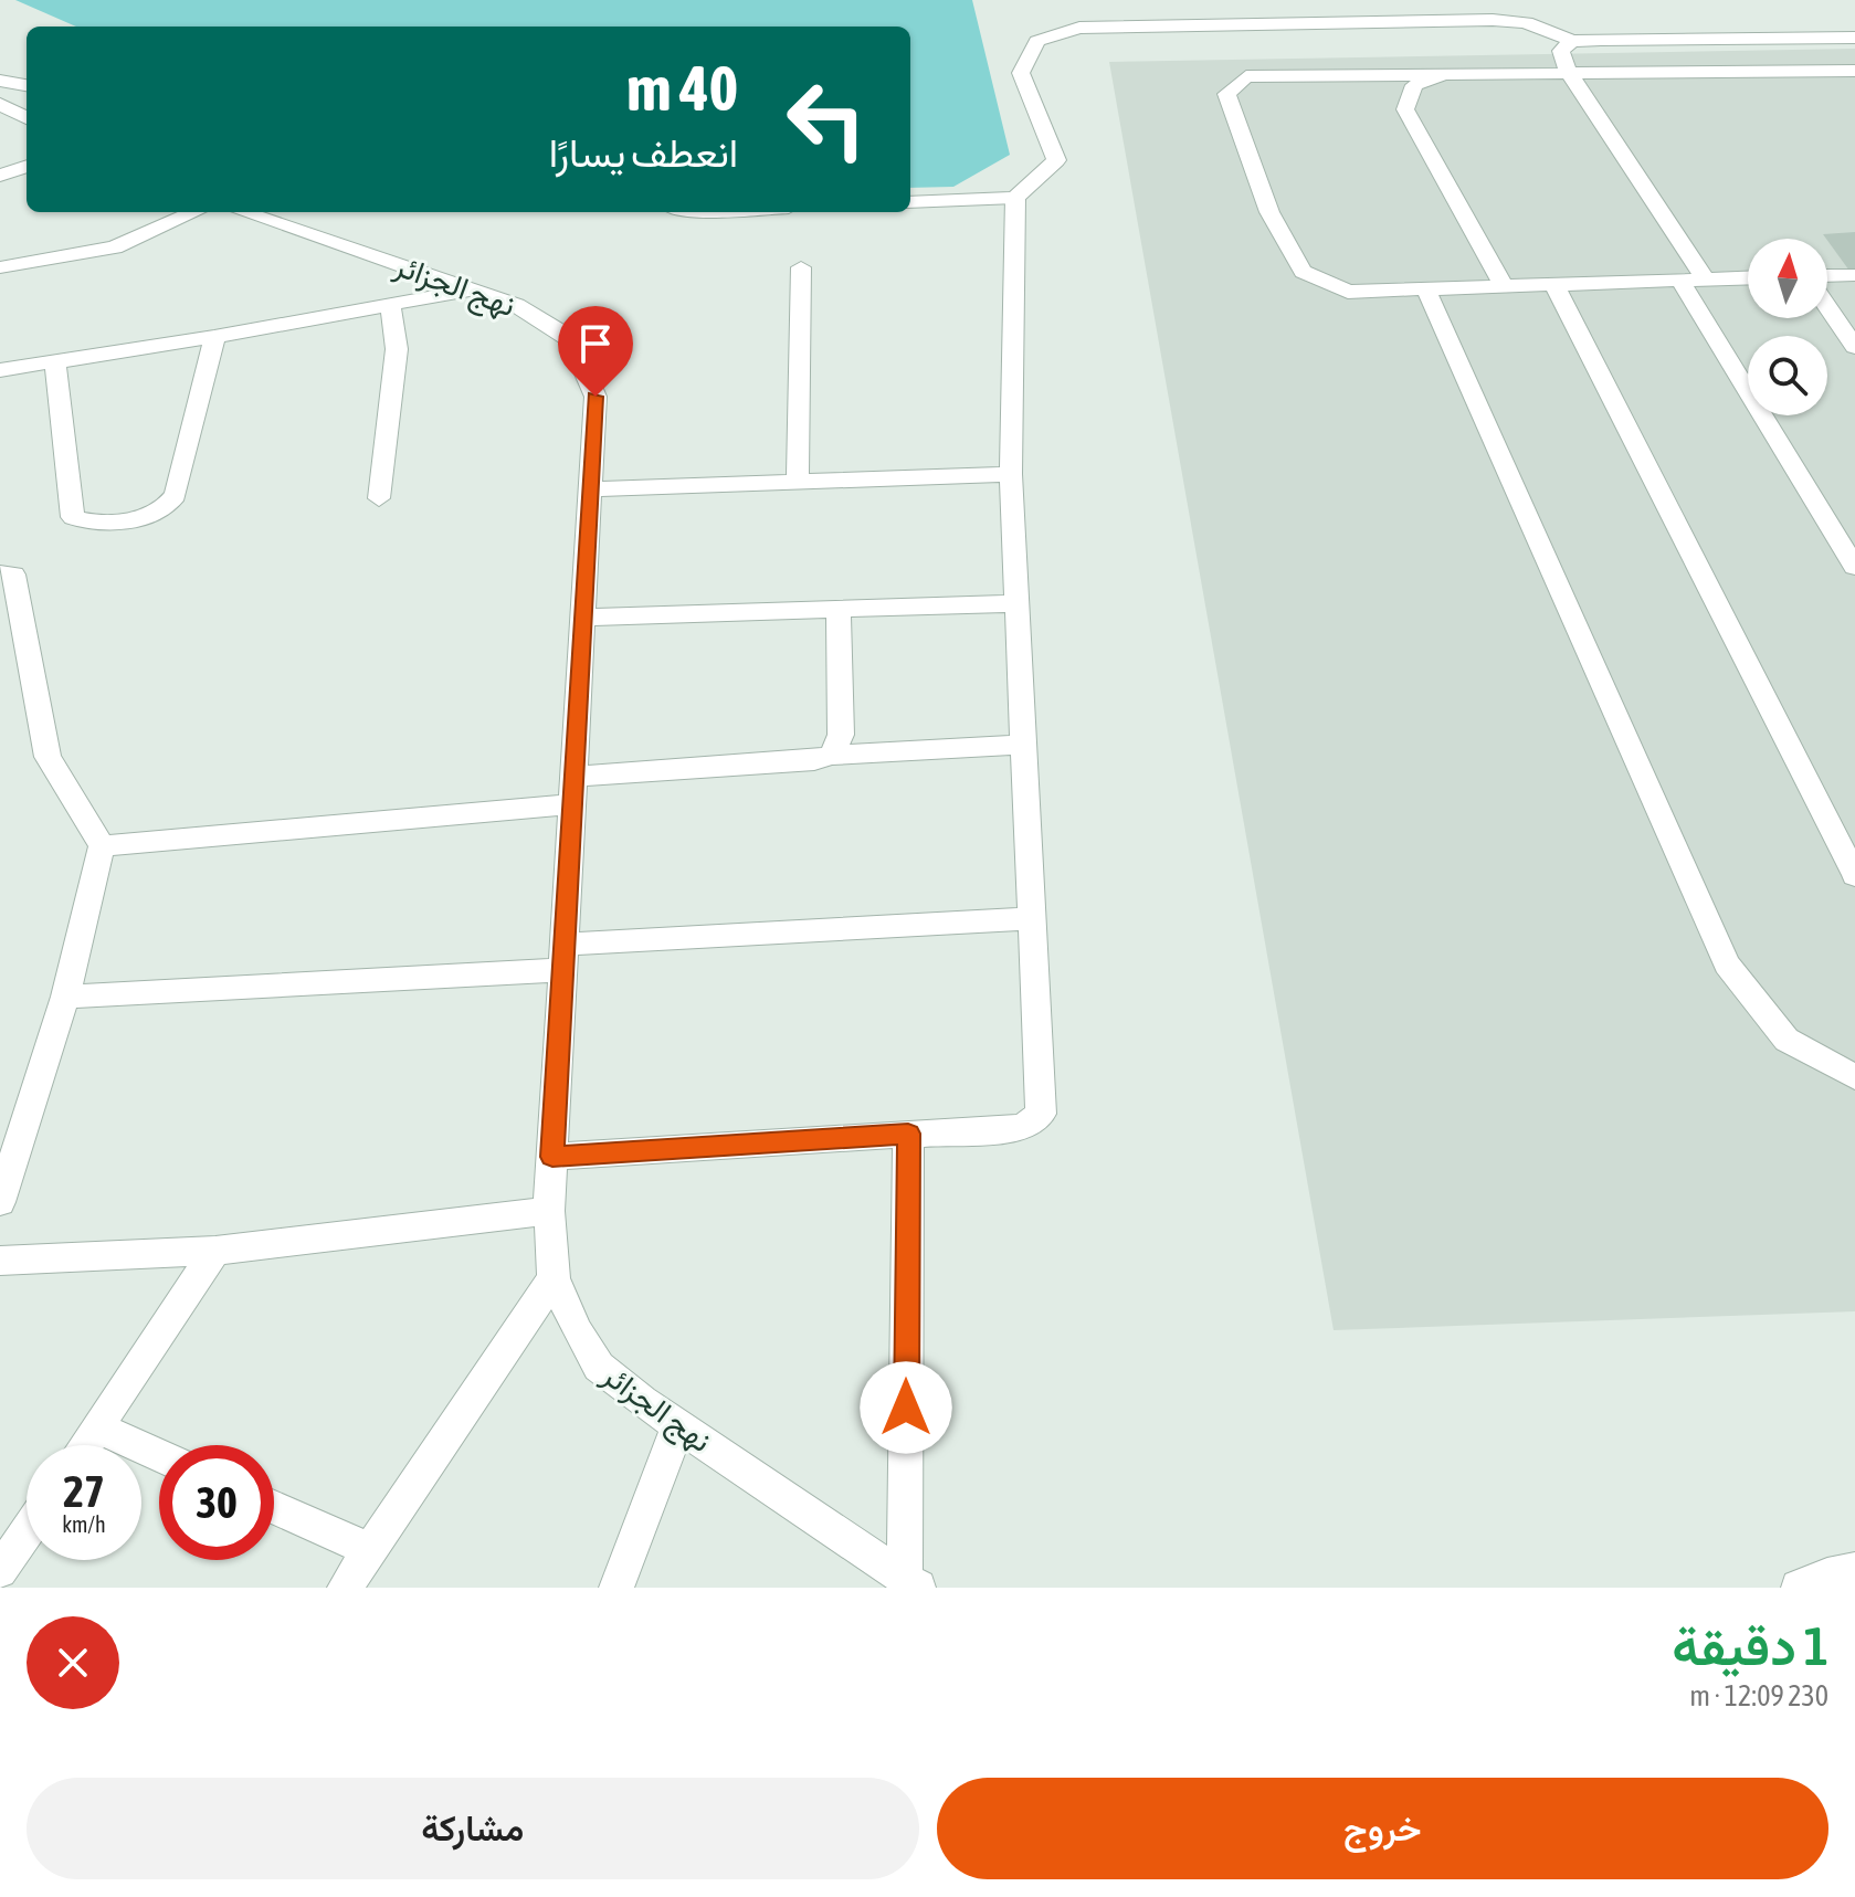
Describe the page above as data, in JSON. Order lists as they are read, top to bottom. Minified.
{"streets":{"street":["نهج الجزائر"]},"north":"top","page":{"turn":["40 m","انعطف يسارًا"],"speed":"27 km/h","limit":"30","heading":["1 دقيقة","230 m · 12:09"],"buttons":["خروج","مشاركة"]}}
